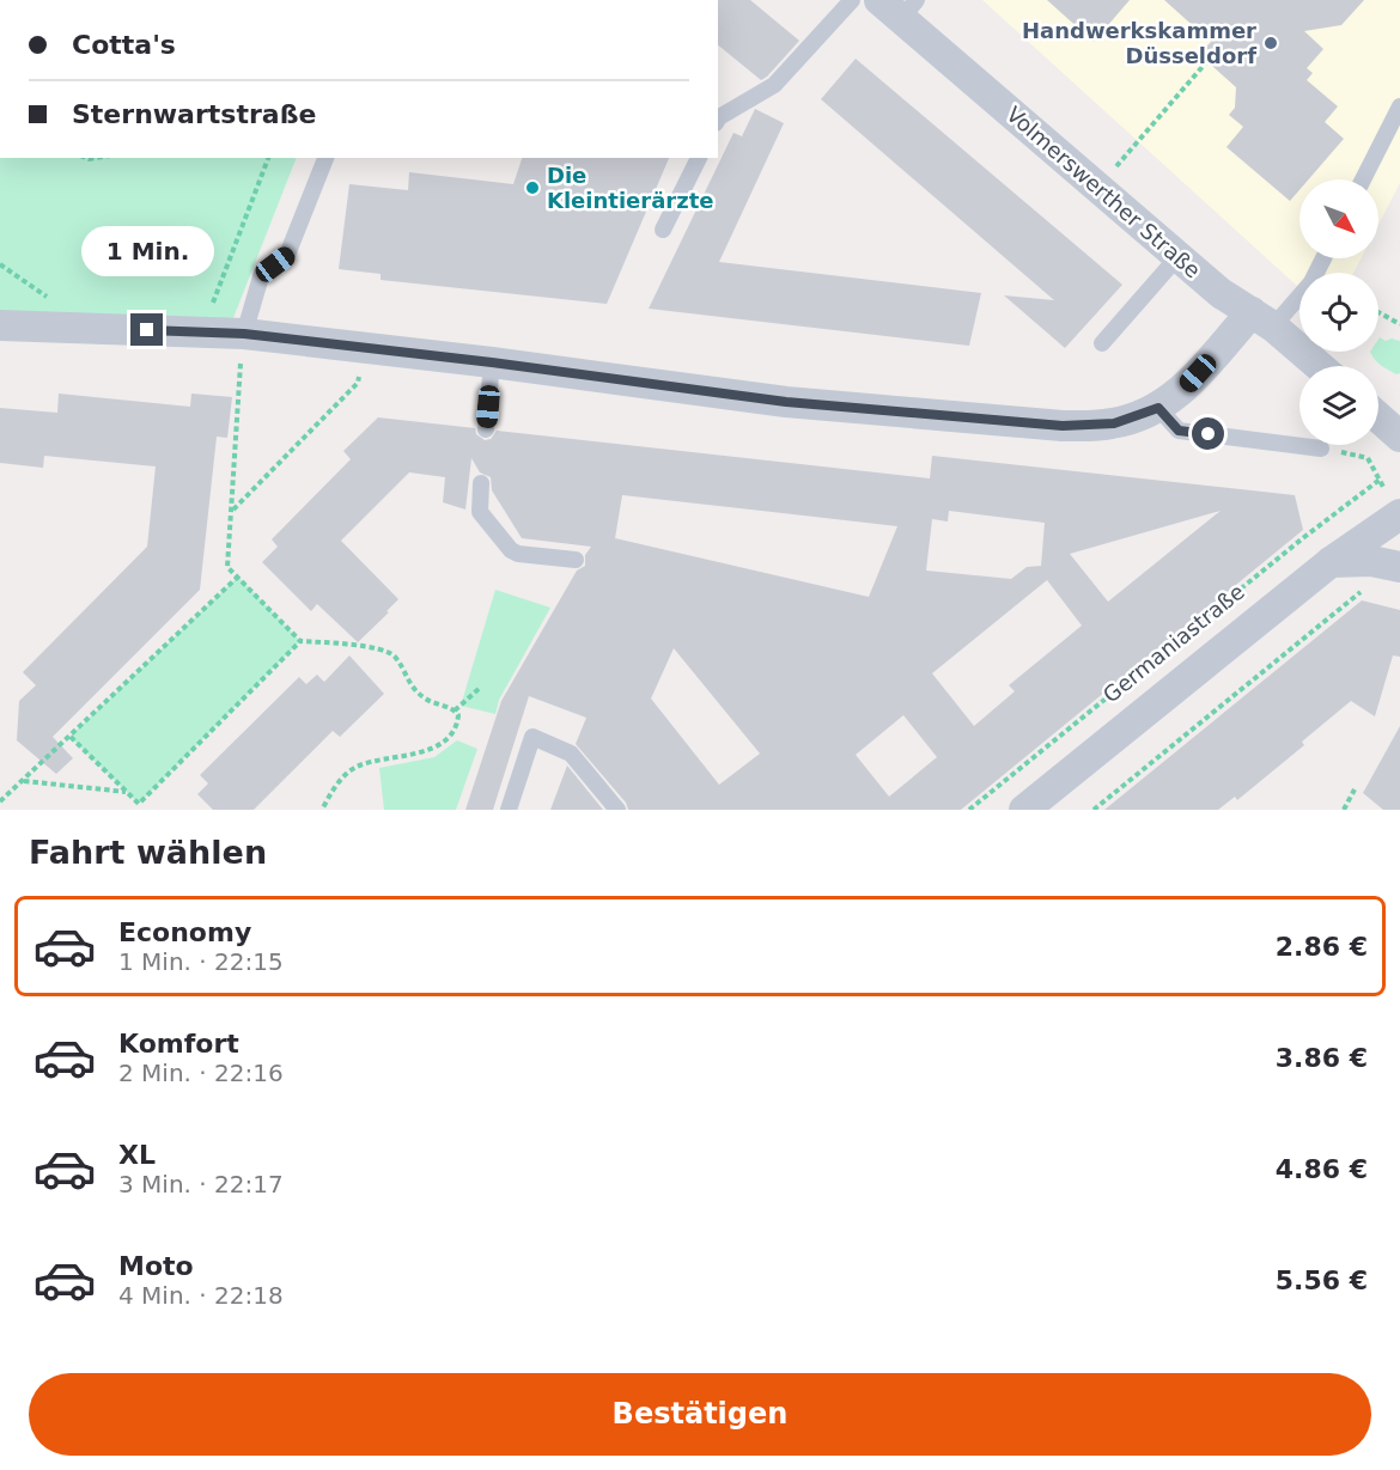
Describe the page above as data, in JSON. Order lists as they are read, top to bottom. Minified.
{"streets":{"street":["Volmerswerther Straße","Germaniastraße"]},"places":["Handwerkskammer Düsseldorf","Die Kleintierärzte"],"north":"bottom right","page":{"banner":["Cotta's","Sternwartstraße"],"bubble":"1 Min.","heading":"Fahrt wählen","list":[{"name":"Economy","note":"1 Min. · 22:15","value":"2.86 €"},{"name":"Komfort","note":"2 Min. · 22:16","value":"3.86 €"},{"name":"XL","note":"3 Min. · 22:17","value":"4.86 €"},{"name":"Moto","note":"4 Min. · 22:18","value":"5.56 €"}],"buttons":"Bestätigen"}}
